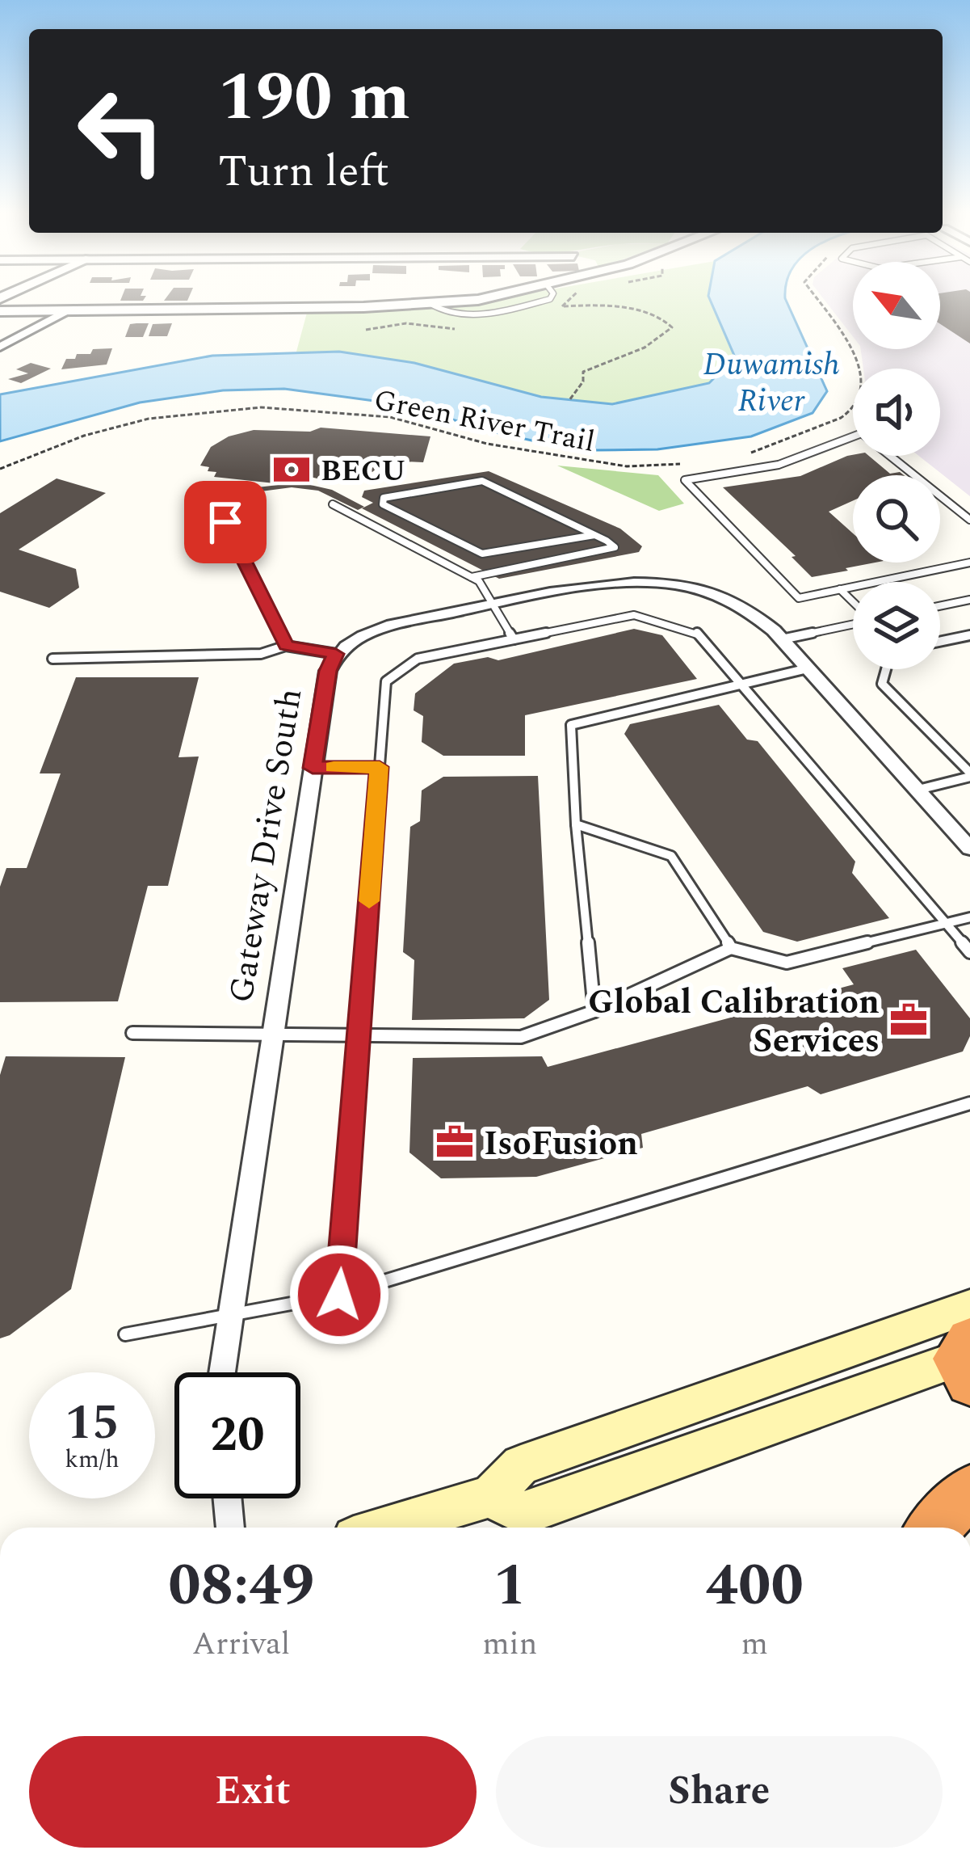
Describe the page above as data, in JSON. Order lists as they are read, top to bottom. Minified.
{"streets":{"street":["Gateway Drive South"],"path":["Green River Trail"]},"water":["Duwamish River"],"places":{"bank":["BECU"],"office":["Global Calibration Services","IsoFusion"]},"north":"top left","page":{"turn":["190 m","Turn left"],"speed":"15 km/h","limit":"20","eta":["08:49","Arrival","1","min","400","m"],"buttons":["Exit","Share"]}}
